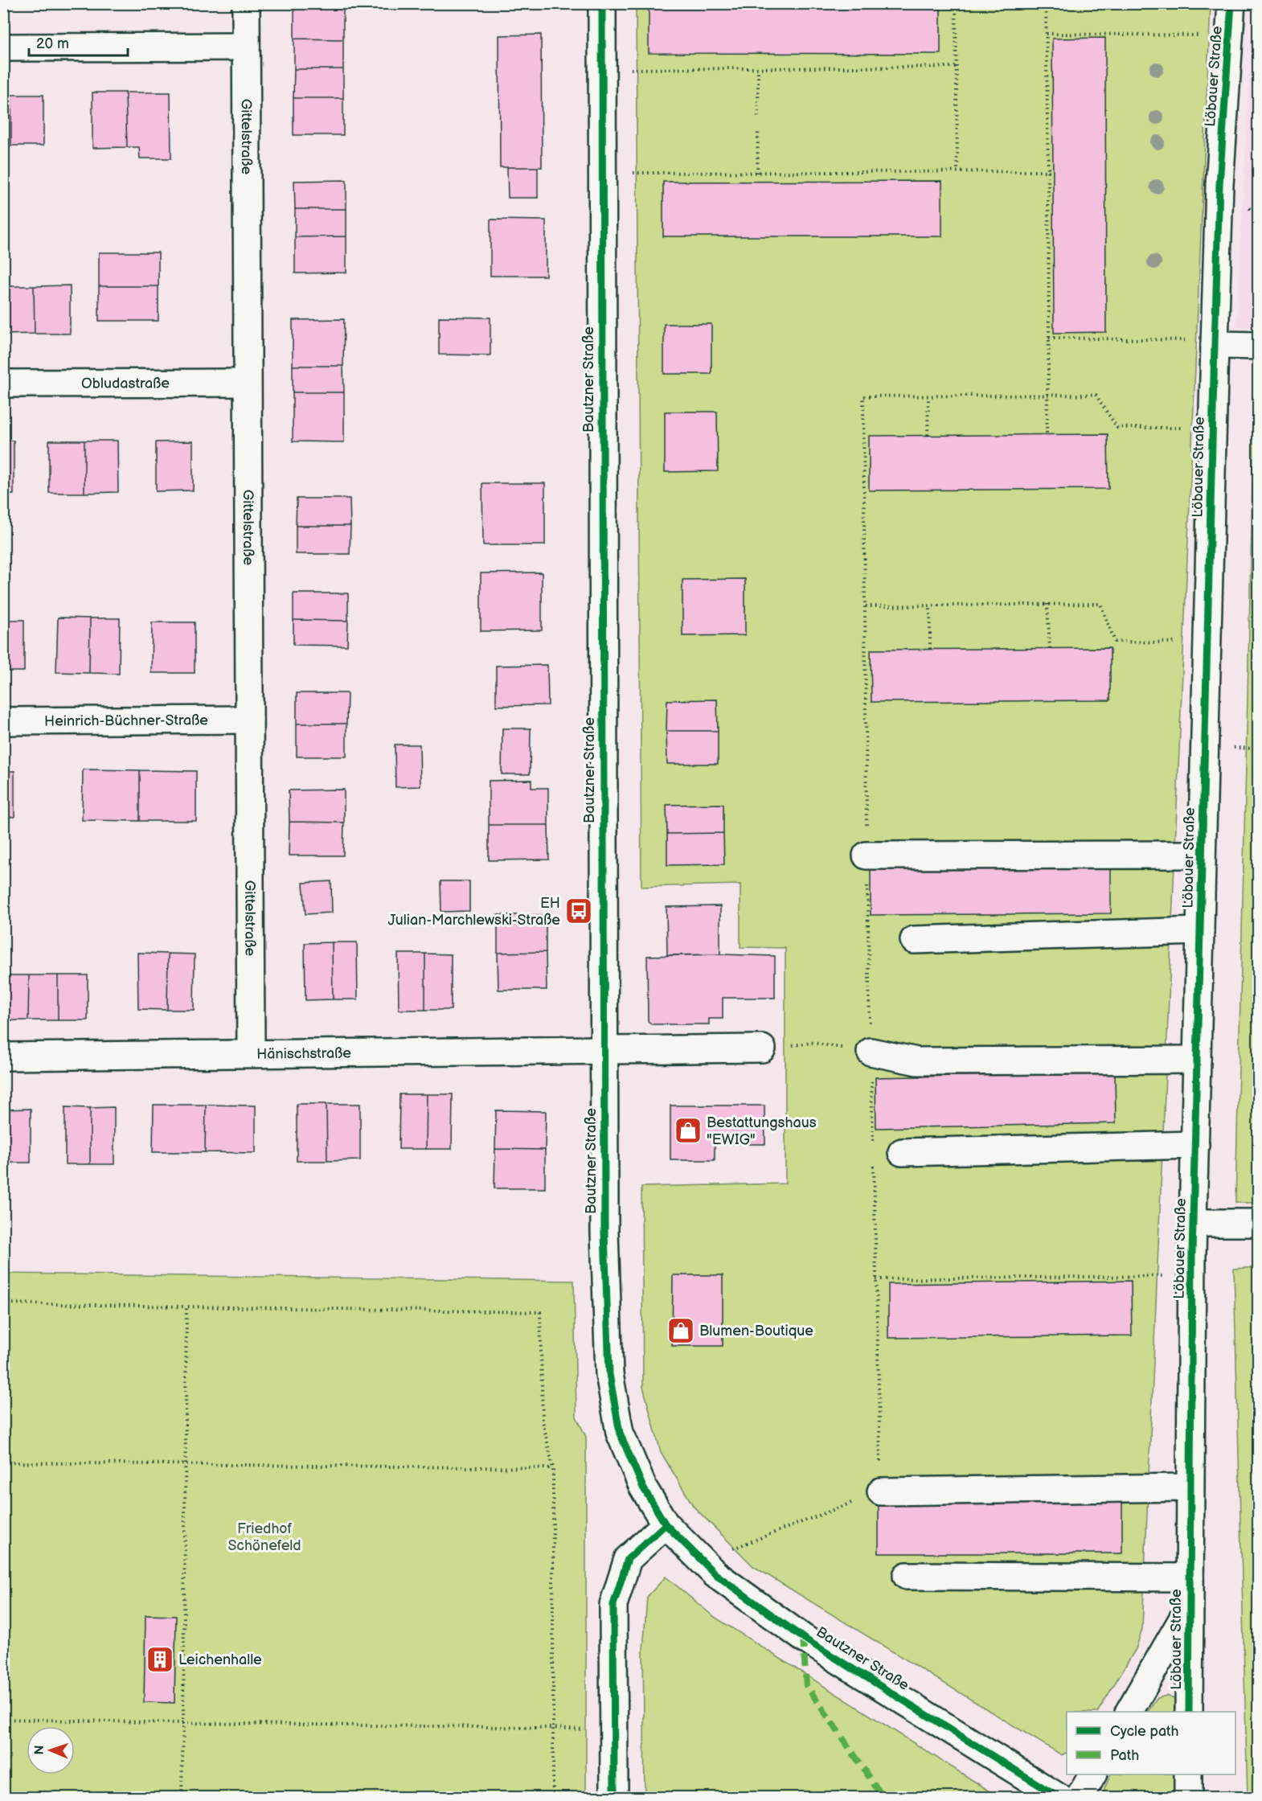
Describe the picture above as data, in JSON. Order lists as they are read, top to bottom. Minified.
{"streets":{"street":["Löbauer Straße","Gittelstraße","Bautzner Straße","Obludastraße","Heinrich-Büchner-Straße","Hänischstraße"]},"crossings":[["Gittelstraße","Obludastraße"],["Gittelstraße","Heinrich-Büchner-Straße"],["Gittelstraße","Hänischstraße"],["Bautzner Straße","Hänischstraße"]],"parks":["Friedhof Schönefeld"],"places":{"bus stop":["EH Julian-Marchlewski-Straße"],"shop":["Bestattungshaus \"EWIG\"","Blumen-Boutique"],"building":["Leichenhalle"]},"legend":["Cycle path","Path"],"scale_bar":"20 m","north":"left"}
